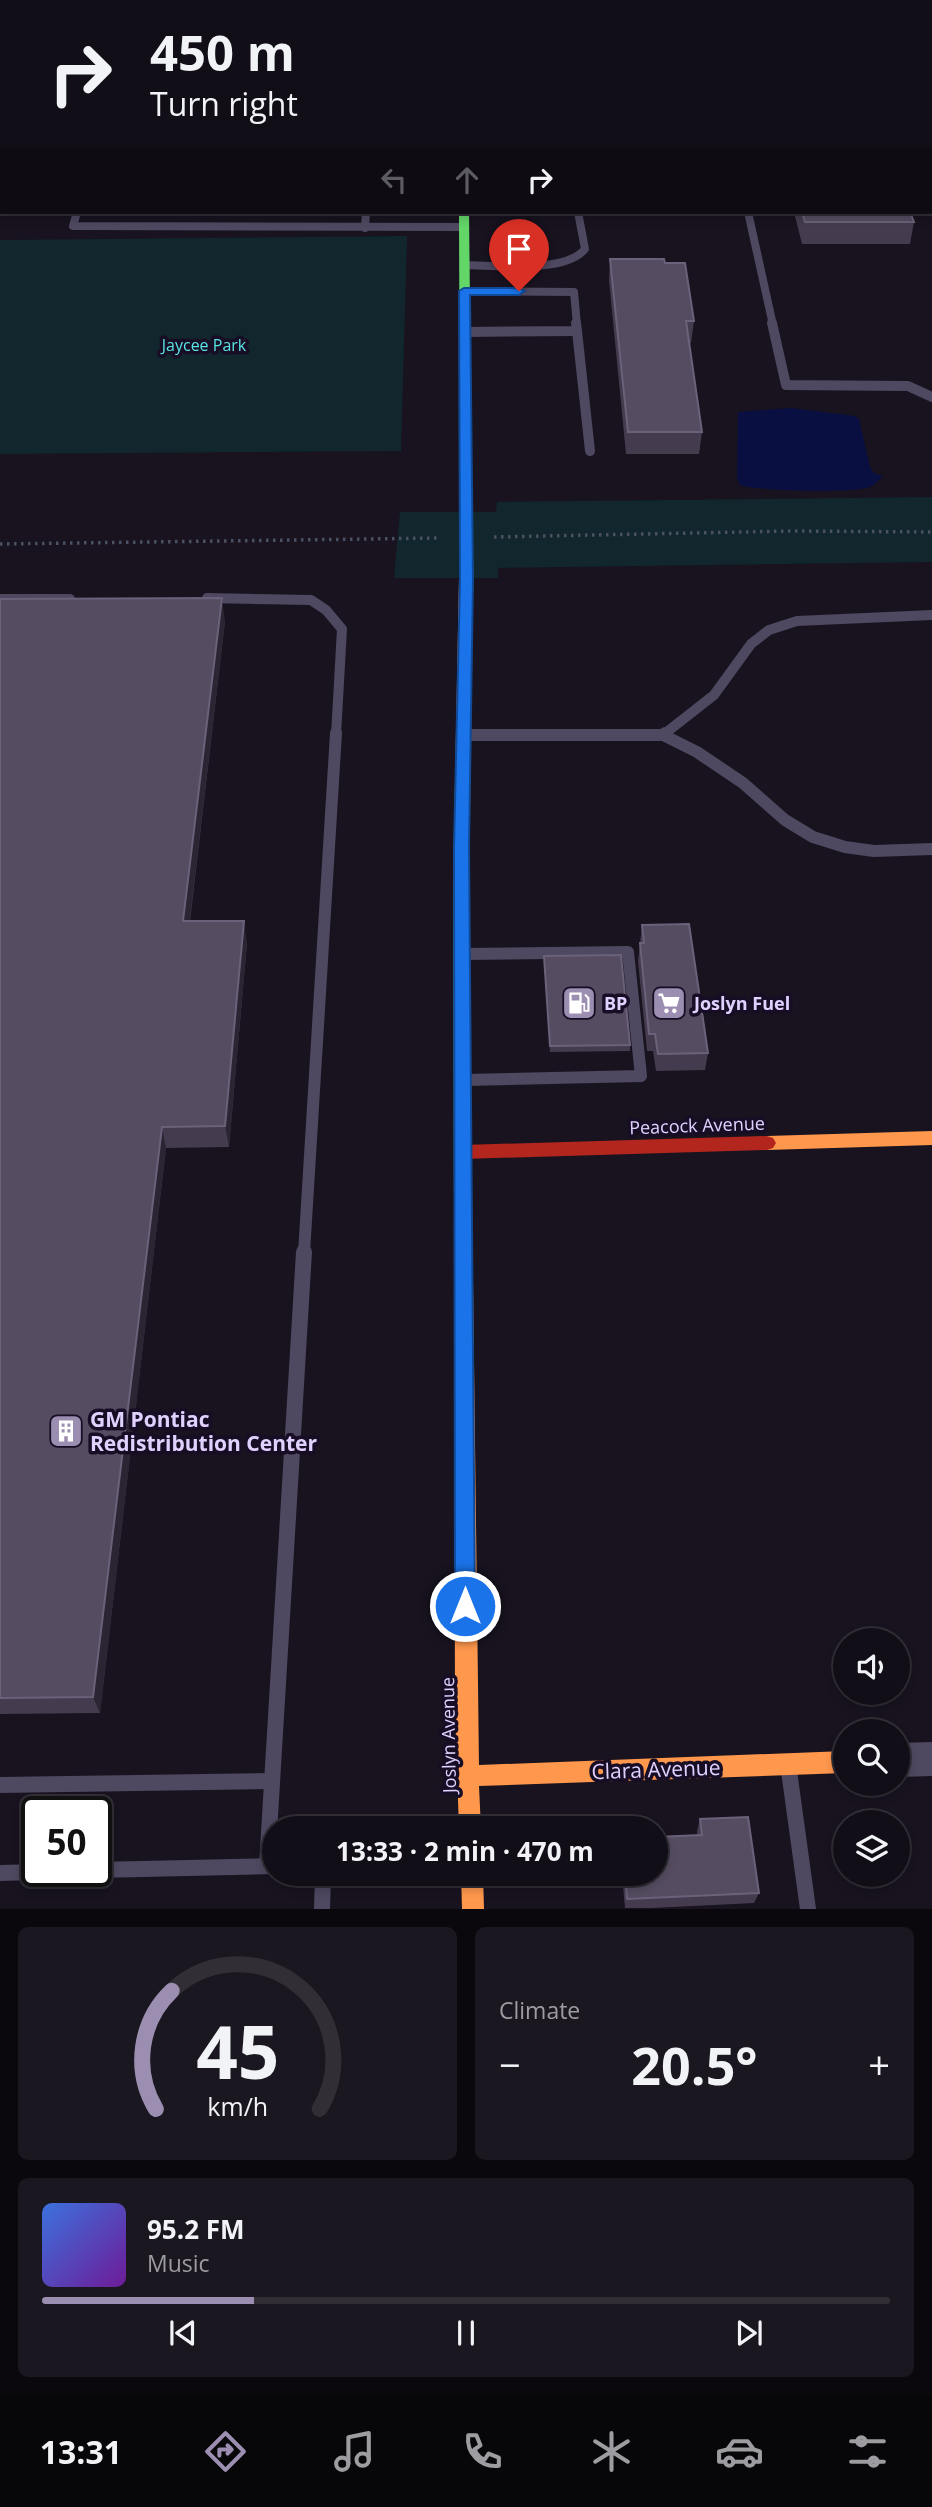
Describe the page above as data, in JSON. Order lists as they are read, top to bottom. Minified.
{"streets":{"main road":["Peacock Avenue","Joslyn Avenue","Clara Avenue"]},"crossings":[["Peacock Avenue","Joslyn Avenue"],["Joslyn Avenue","Clara Avenue"]],"parks":["Jaycee Park"],"places":{"fuel station":["BP"],"supermarket":["Joslyn Fuel"],"building":["GM Pontiac Redistribution Center"]},"page":{"turn":["450 m","Turn right"],"limit":"50","trip":"13:33 · 2 min · 470 m","tile":"Climate","heat":["−","20.5°","+"],"song":["95.2 FM","Music"],"tabs":"13:31","gauge":["45","km/h"]}}
